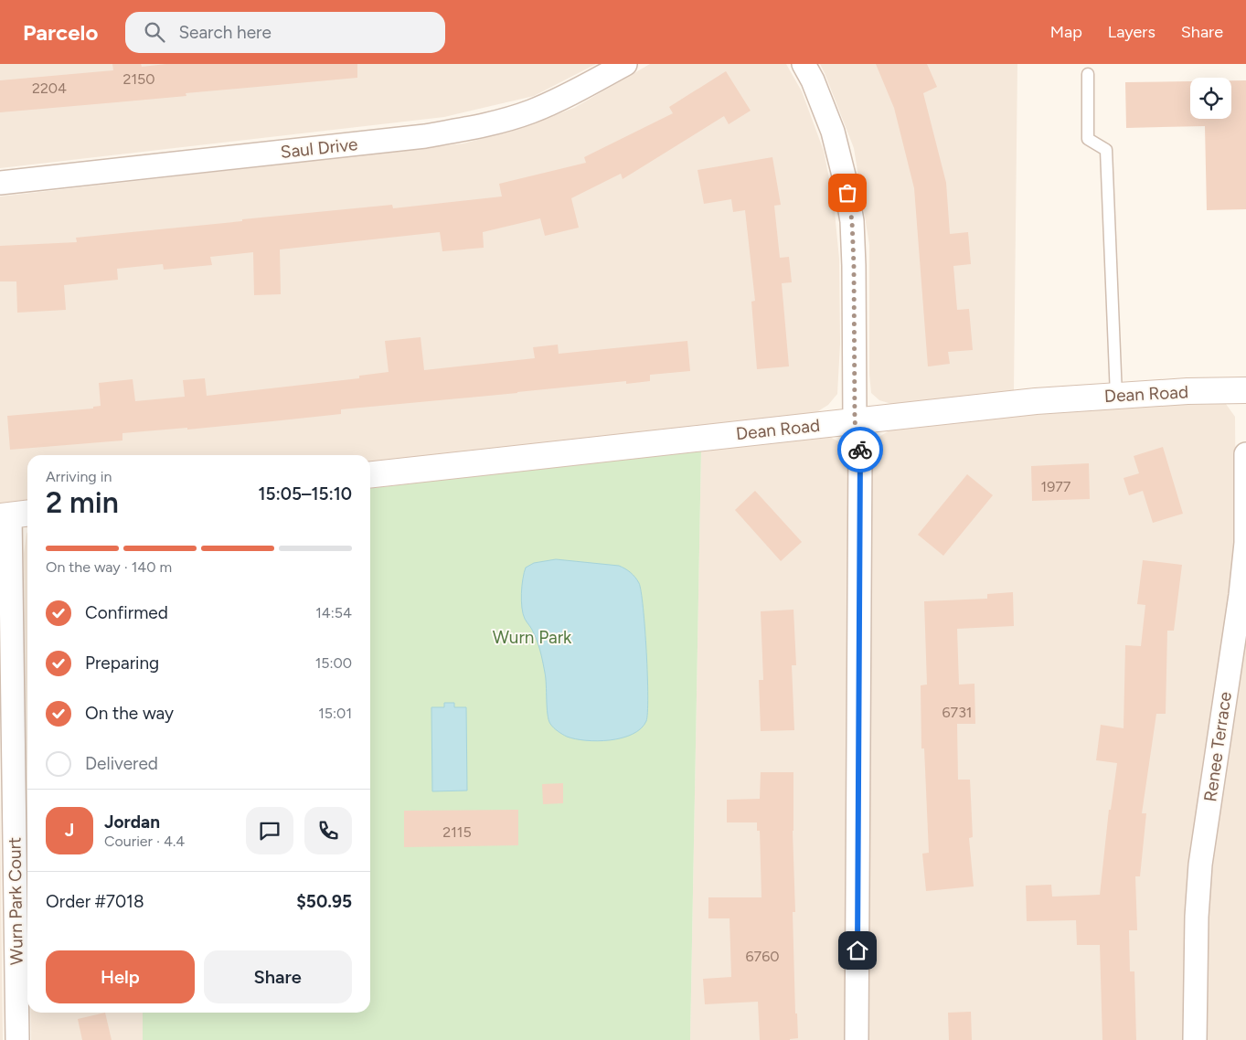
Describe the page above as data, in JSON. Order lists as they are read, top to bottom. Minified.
{"streets":{"main road":["Dean Road"],"street":["Saul Drive","Renee Terrace","Wurn Park Court"]},"parks":["Wurn Park"],"house_numbers":["2150","2204","1977","6731","2115","6760"],"page":{"header":"Parcelo","search":"Search here","nav":["Map","Layers","Share"],"heading":["2 min","Arriving in","15:05–15:10"],"panel":["Jordan","Courier · 4.4","Order #7018","$50.95"],"bar":"On the way · 140 m","list":[["Confirmed","14:54"],["Preparing","15:00"],["On the way","15:01"],"Delivered"],"round":"J","buttons":["Help","Share"]}}
